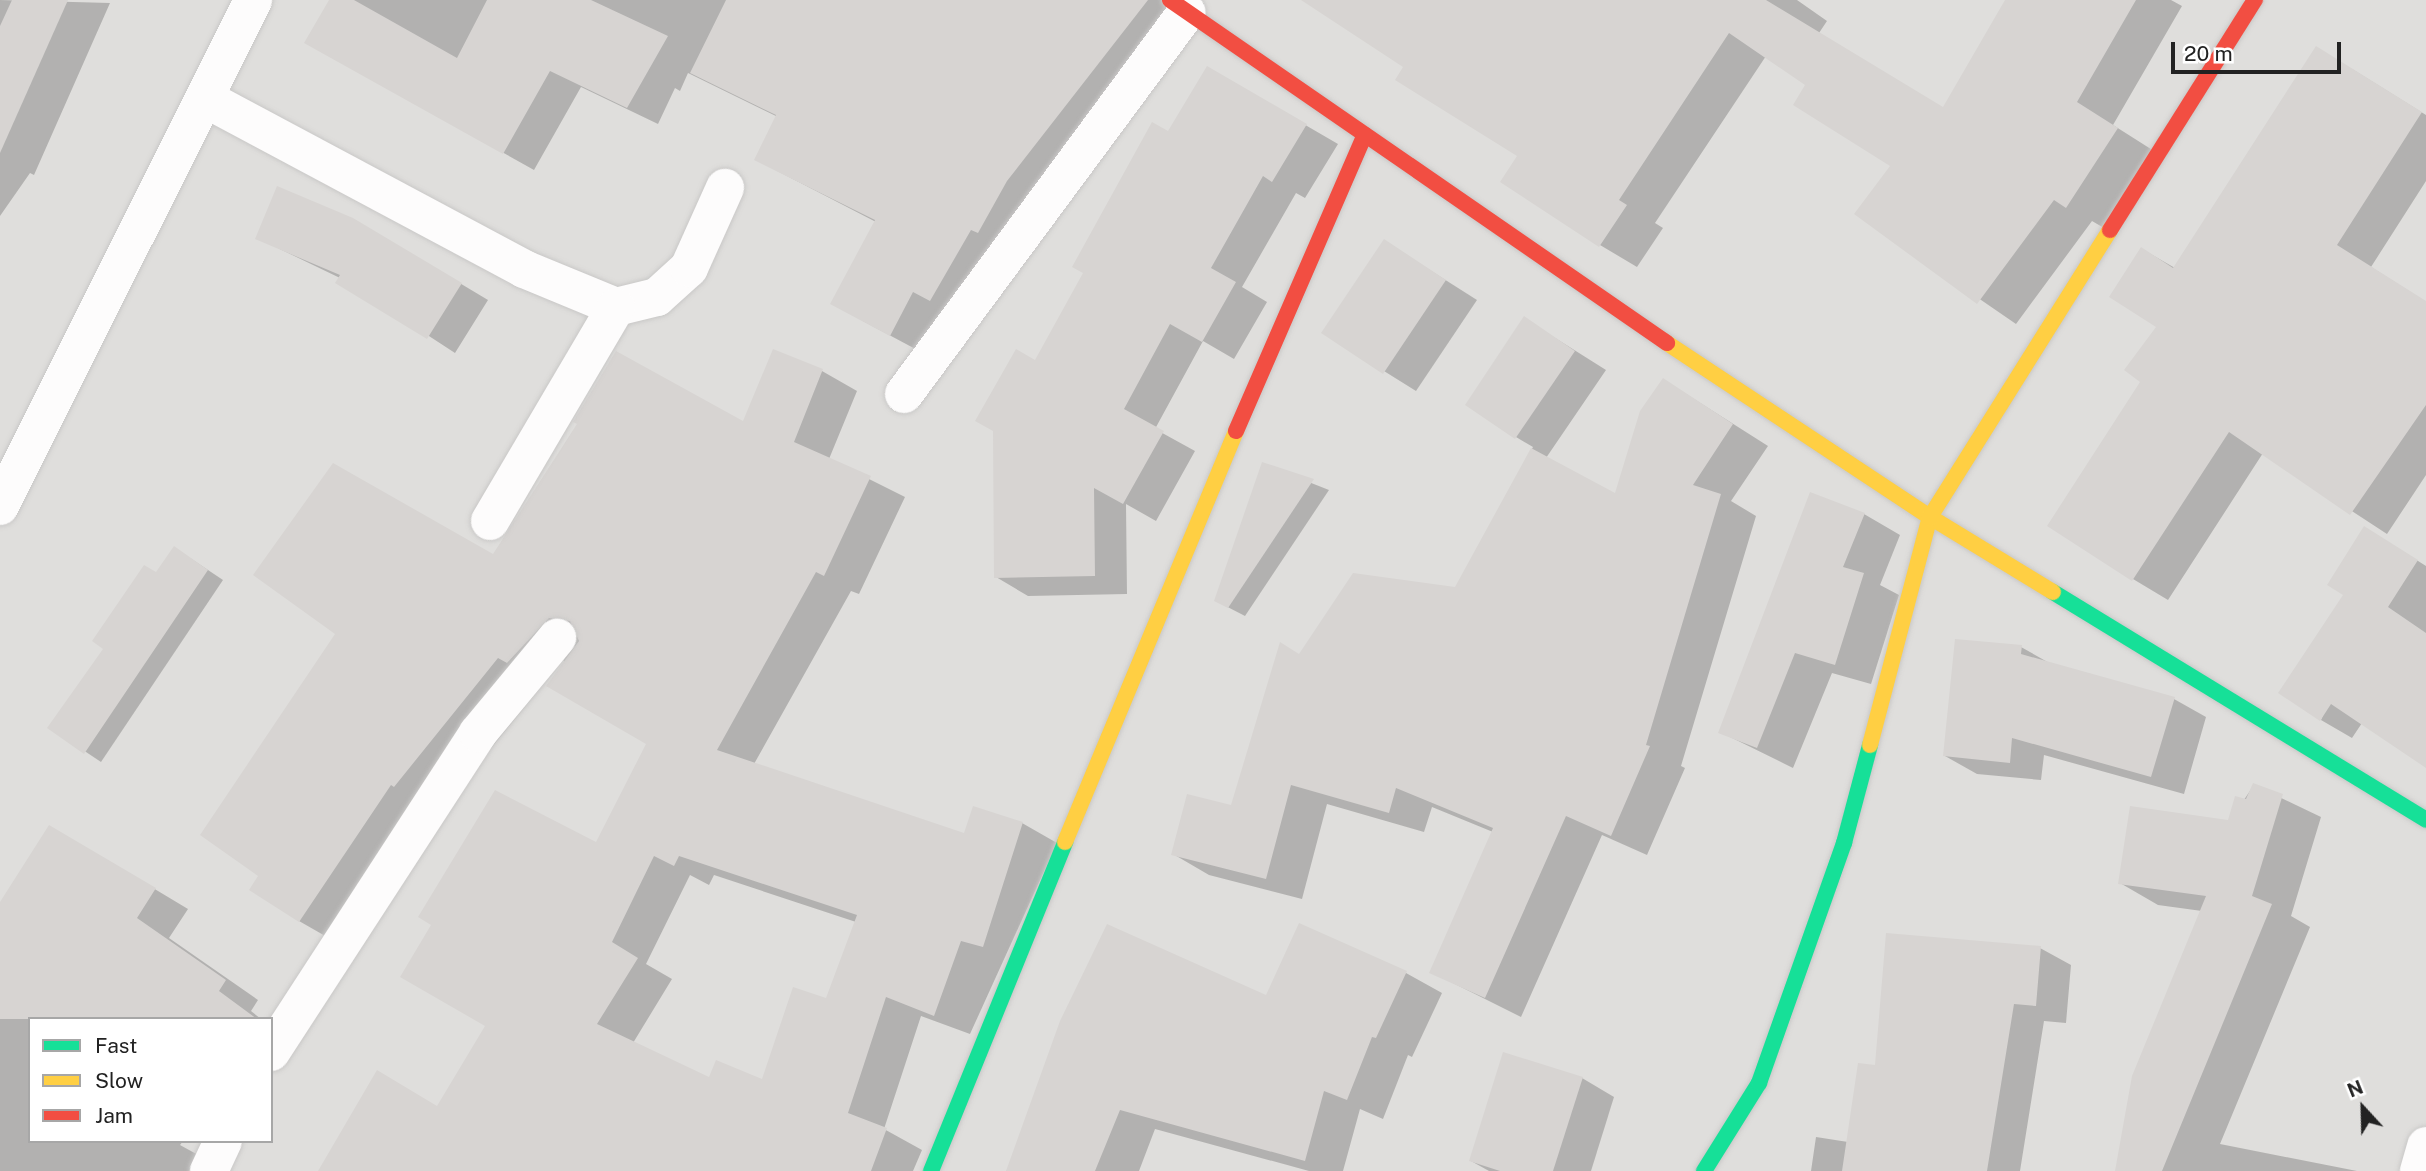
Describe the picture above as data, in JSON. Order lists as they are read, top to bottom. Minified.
{"legend":["Fast","Slow","Jam"],"scale_bar":"20 m","north":"top"}
